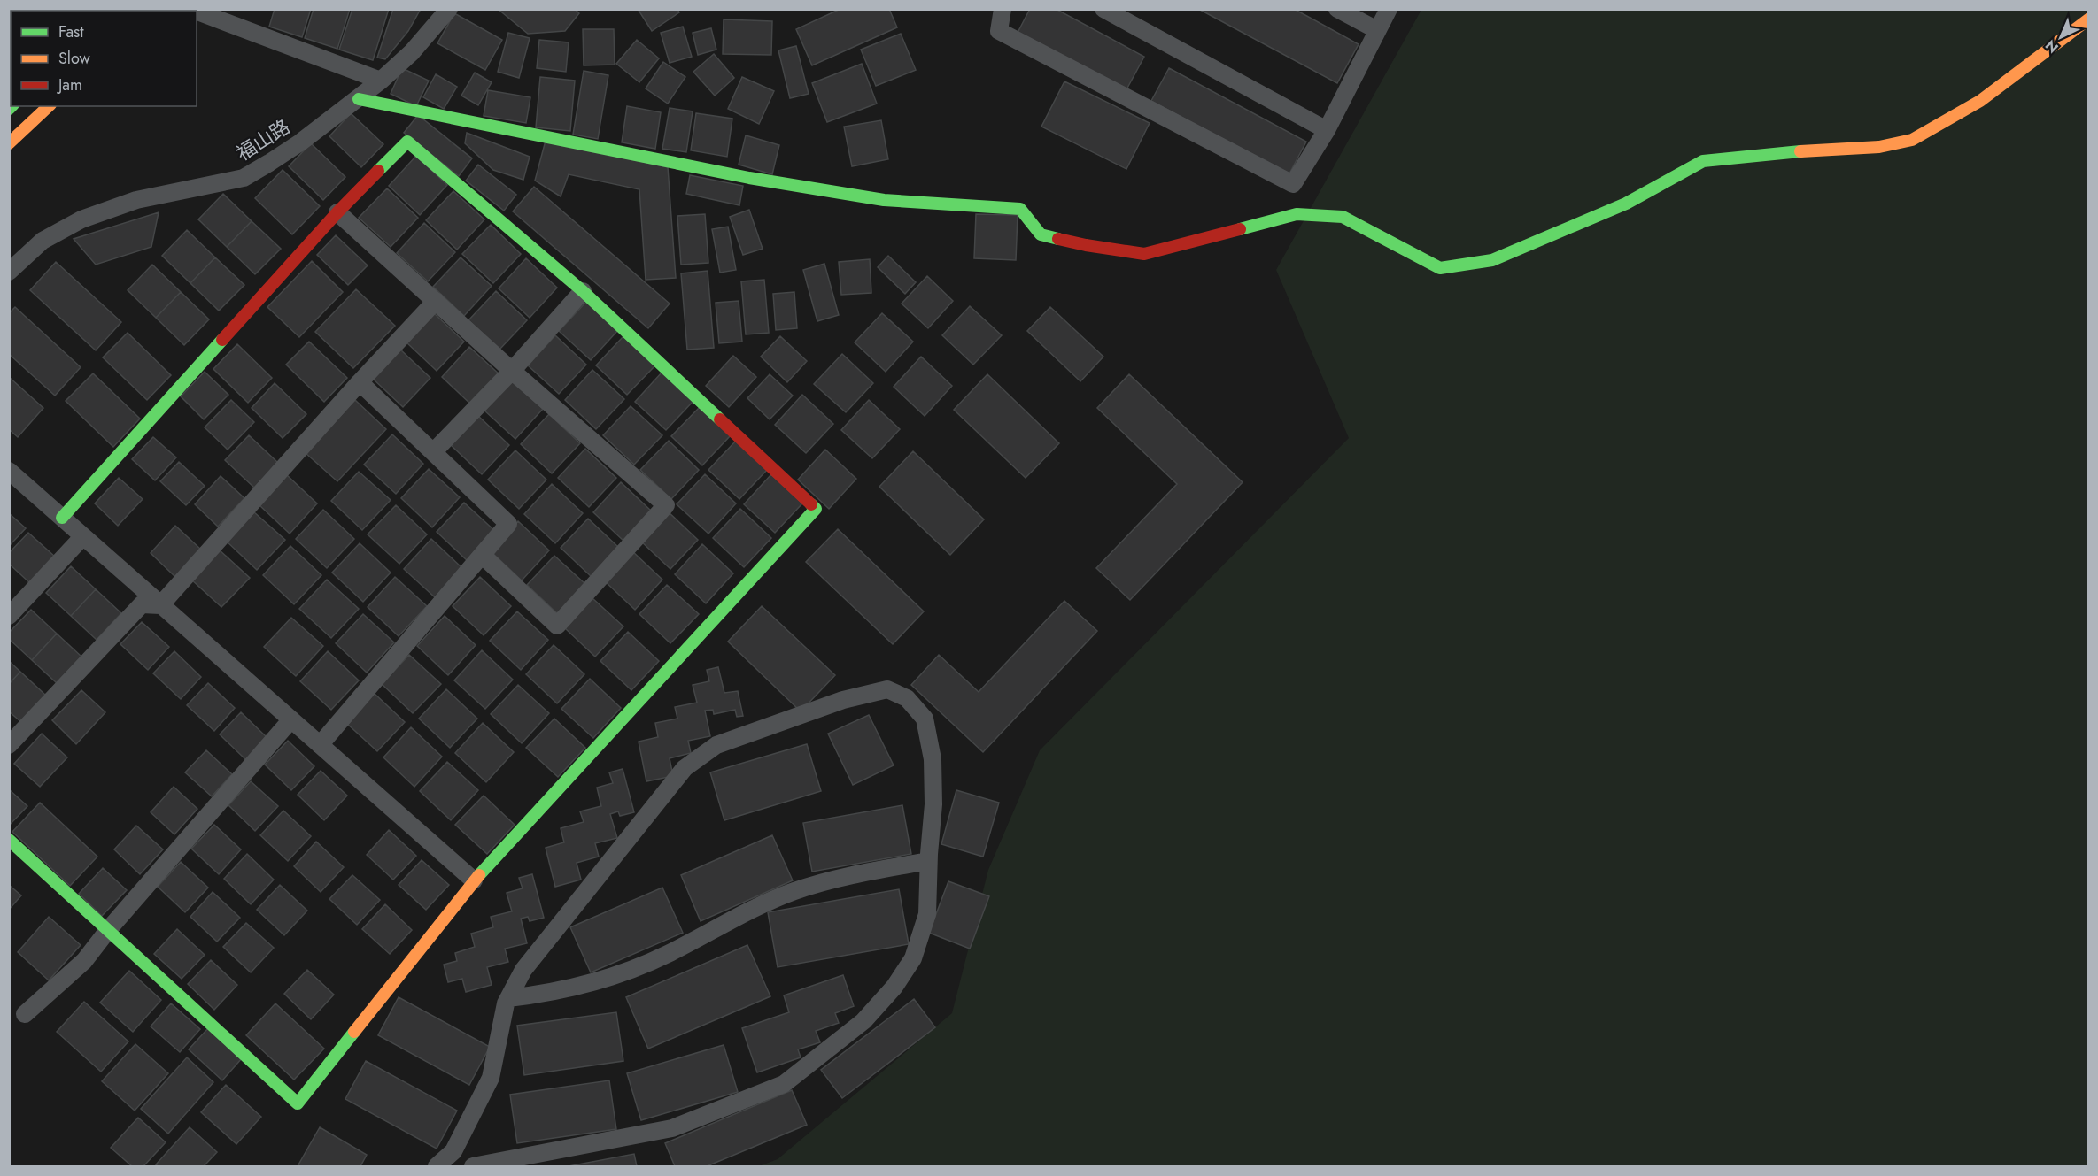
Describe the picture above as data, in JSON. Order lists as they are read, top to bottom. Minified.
{"streets":{"street":["福山路"]},"legend":["Fast","Slow","Jam"],"north":"bottom left"}
